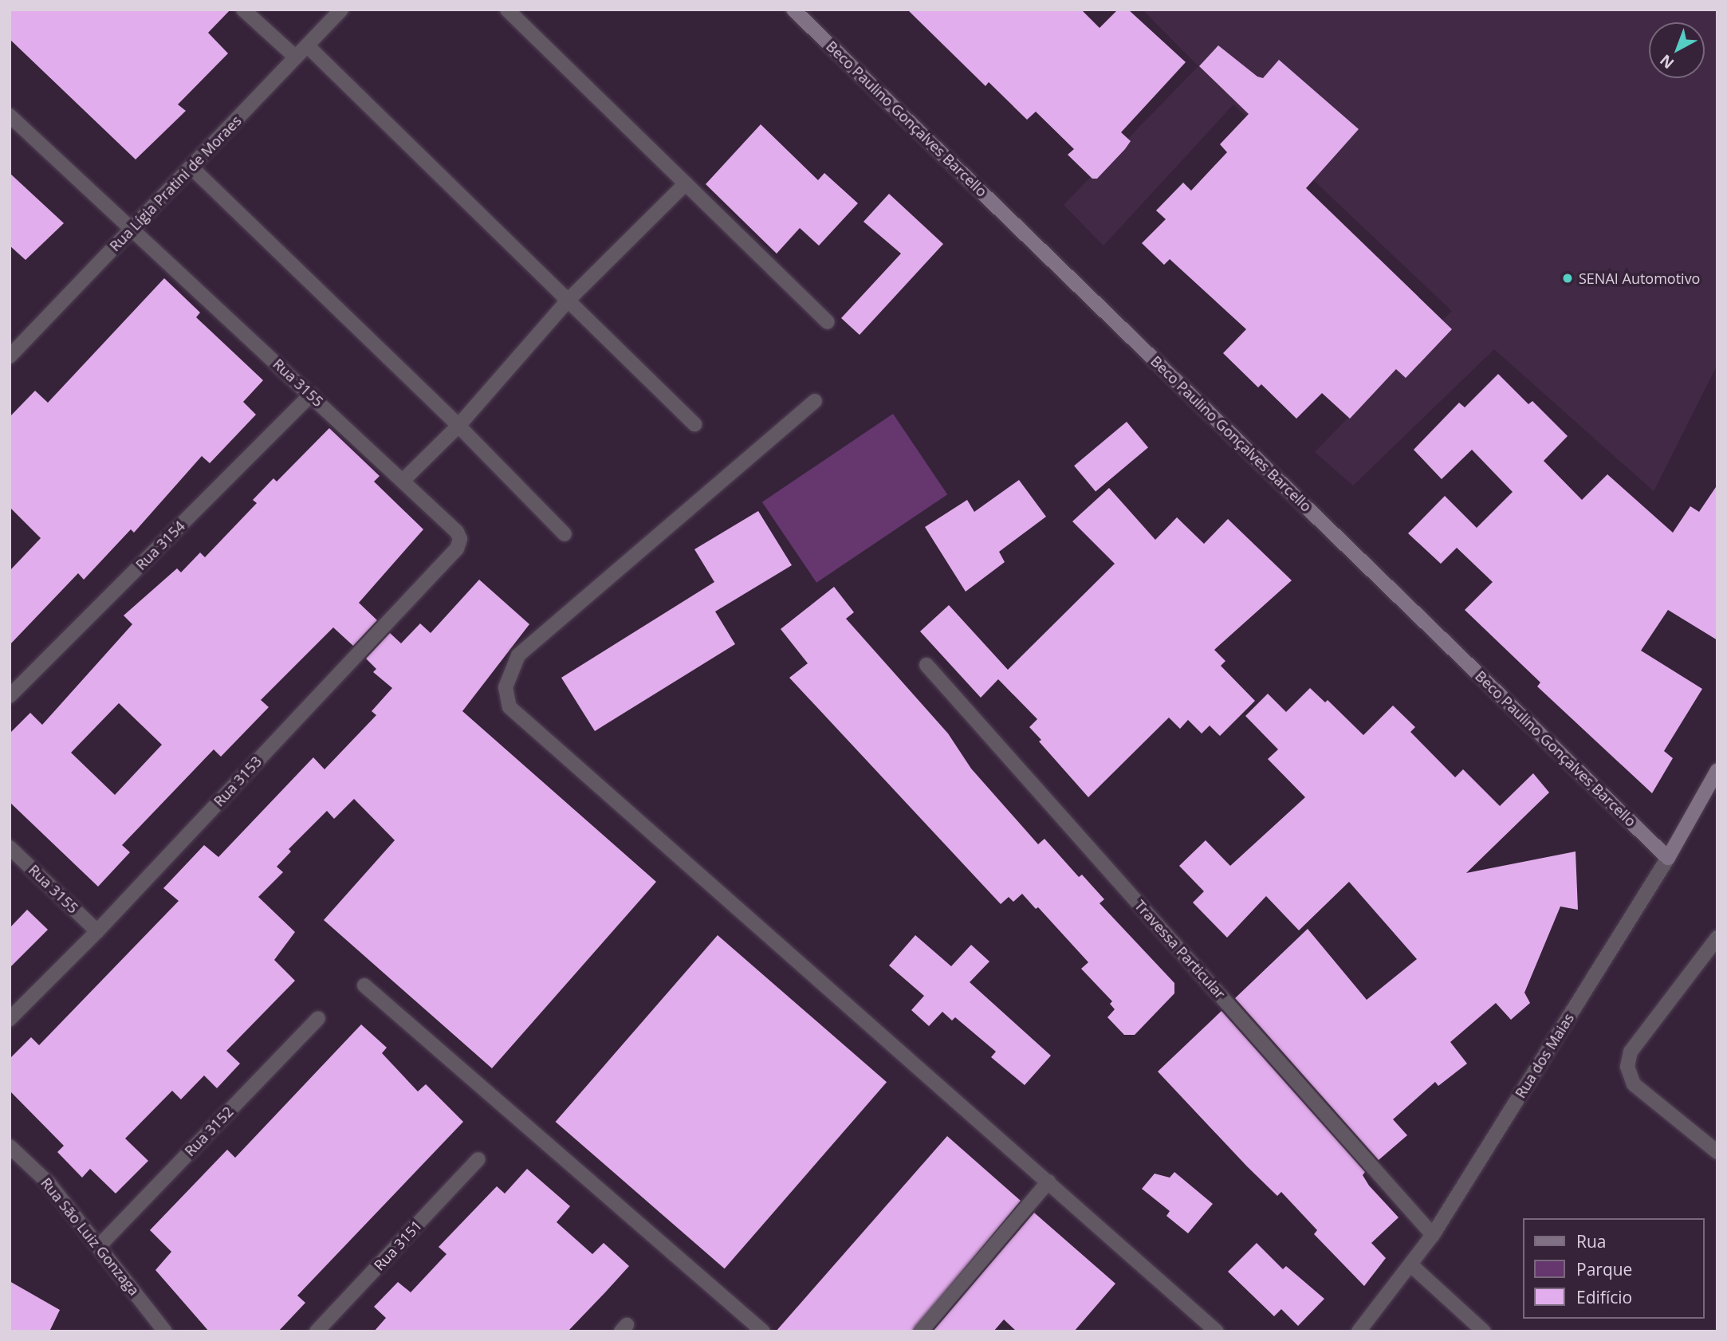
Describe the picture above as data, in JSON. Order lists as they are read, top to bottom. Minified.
{"streets":{"main road":["Beco Paulino Gonçalves Barcello","Rua dos Maias"],"street":["Rua Lígia Pratini de Moraes","Rua 3155","Rua 3154","Rua 3153","Travessa Particular","Rua 3152","Rua São Luiz Gonzaga","Rua 3151"]},"crossings":[["Beco Paulino Gonçalves Barcello","Rua dos Maias"],["Rua Lígia Pratini de Moraes","Rua 3155"],["Rua 3155","Rua 3154"],["Rua 3155","Rua 3153"],["Travessa Particular","Rua dos Maias"],["Rua 3152","Rua São Luiz Gonzaga"]],"places":["SENAI Automotivo"],"legend":["Rua","Parque","Edifício"],"north":"bottom left"}
